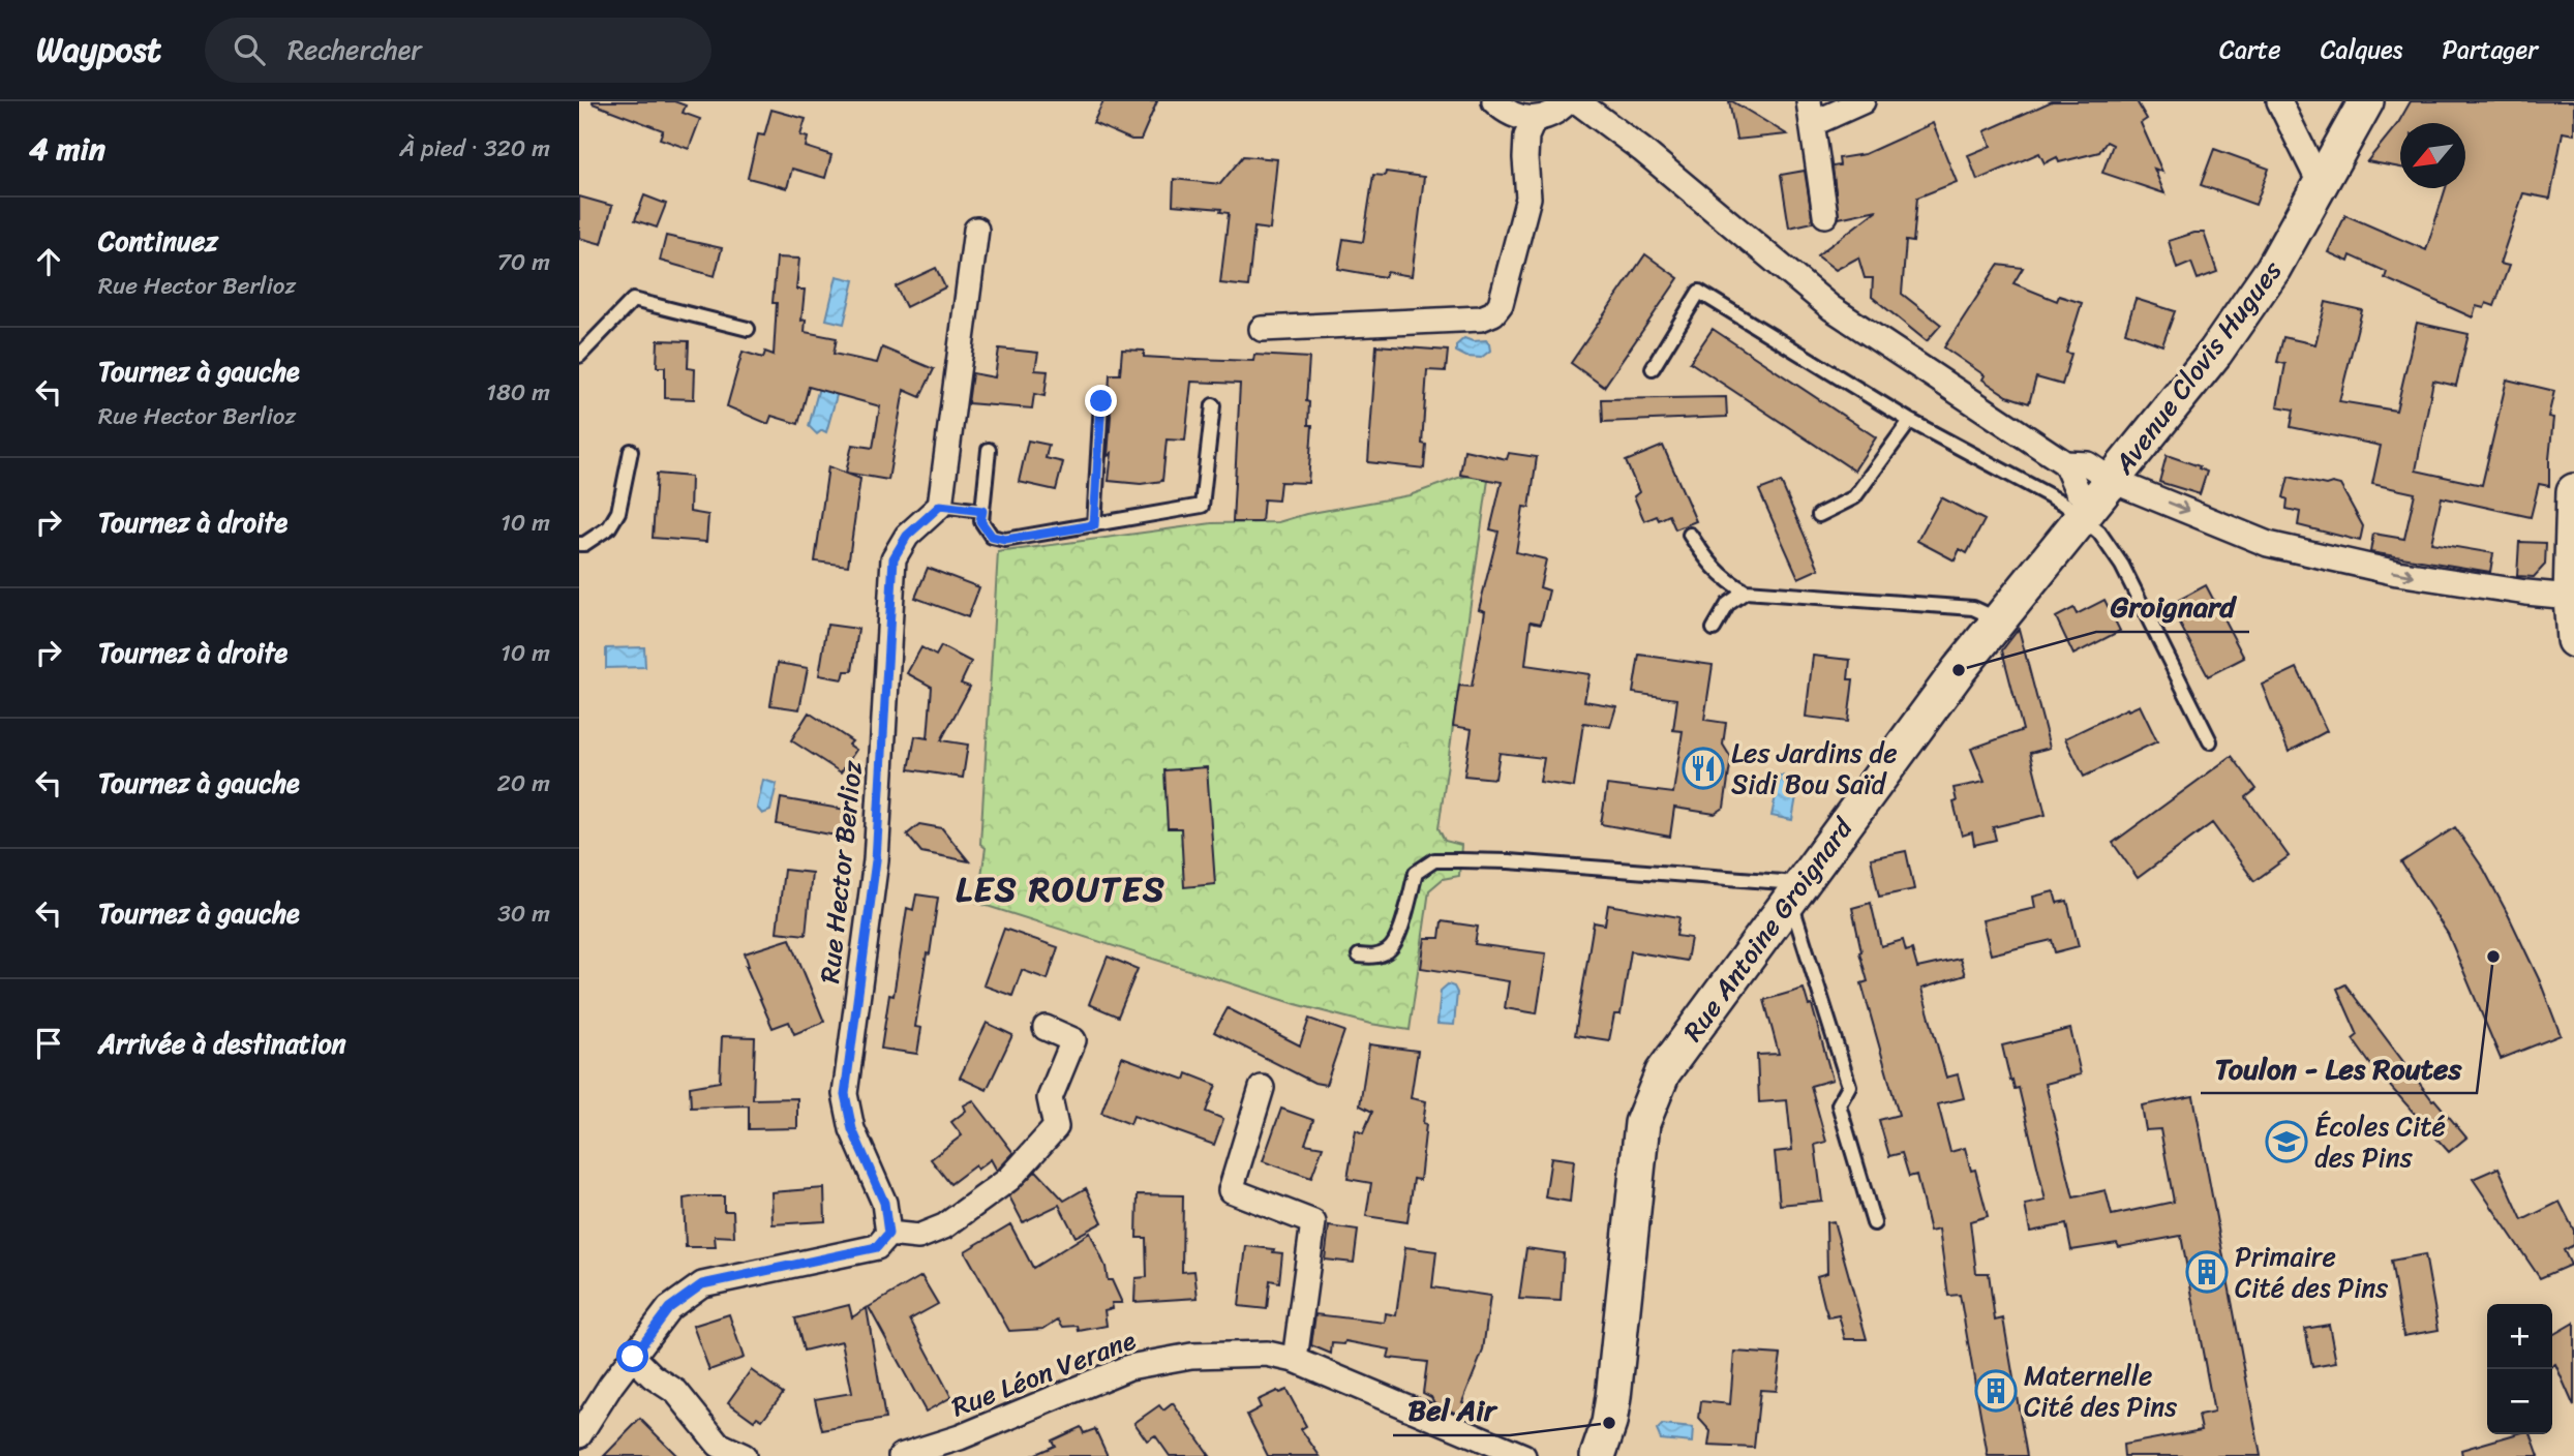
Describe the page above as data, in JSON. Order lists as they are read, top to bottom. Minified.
{"streets":{"main road":["Avenue Clovis Hugues","Rue Antoine Groignard"],"street":["Rue Hector Berlioz","Rue Léon Verane"]},"crossings":[["Avenue Clovis Hugues","Rue Antoine Groignard"]],"districts":["LES ROUTES"],"places":{"other":["Groignard","Toulon - Les Routes","Bel Air"],"restaurant":["Les Jardins de Sidi Bou Saïd"],"school or university":["Écoles Cité des Pins"],"building":["Primaire Cité des Pins","Maternelle Cité des Pins"]},"north":"bottom left","page":{"header":"Waypost","search":"Rechercher","nav":["Carte","Calques","Partager"],"heading":["4 min","À pied · 320 m"],"list":[["Continuez","Rue Hector Berlioz","70 m"],["Tournez à gauche","Rue Hector Berlioz","180 m"],["Tournez à droite","10 m"],["Tournez à droite","10 m"],["Tournez à gauche","20 m"],["Tournez à gauche","30 m"],"Arrivée à destination"],"map_buttons":["+","−"]}}
